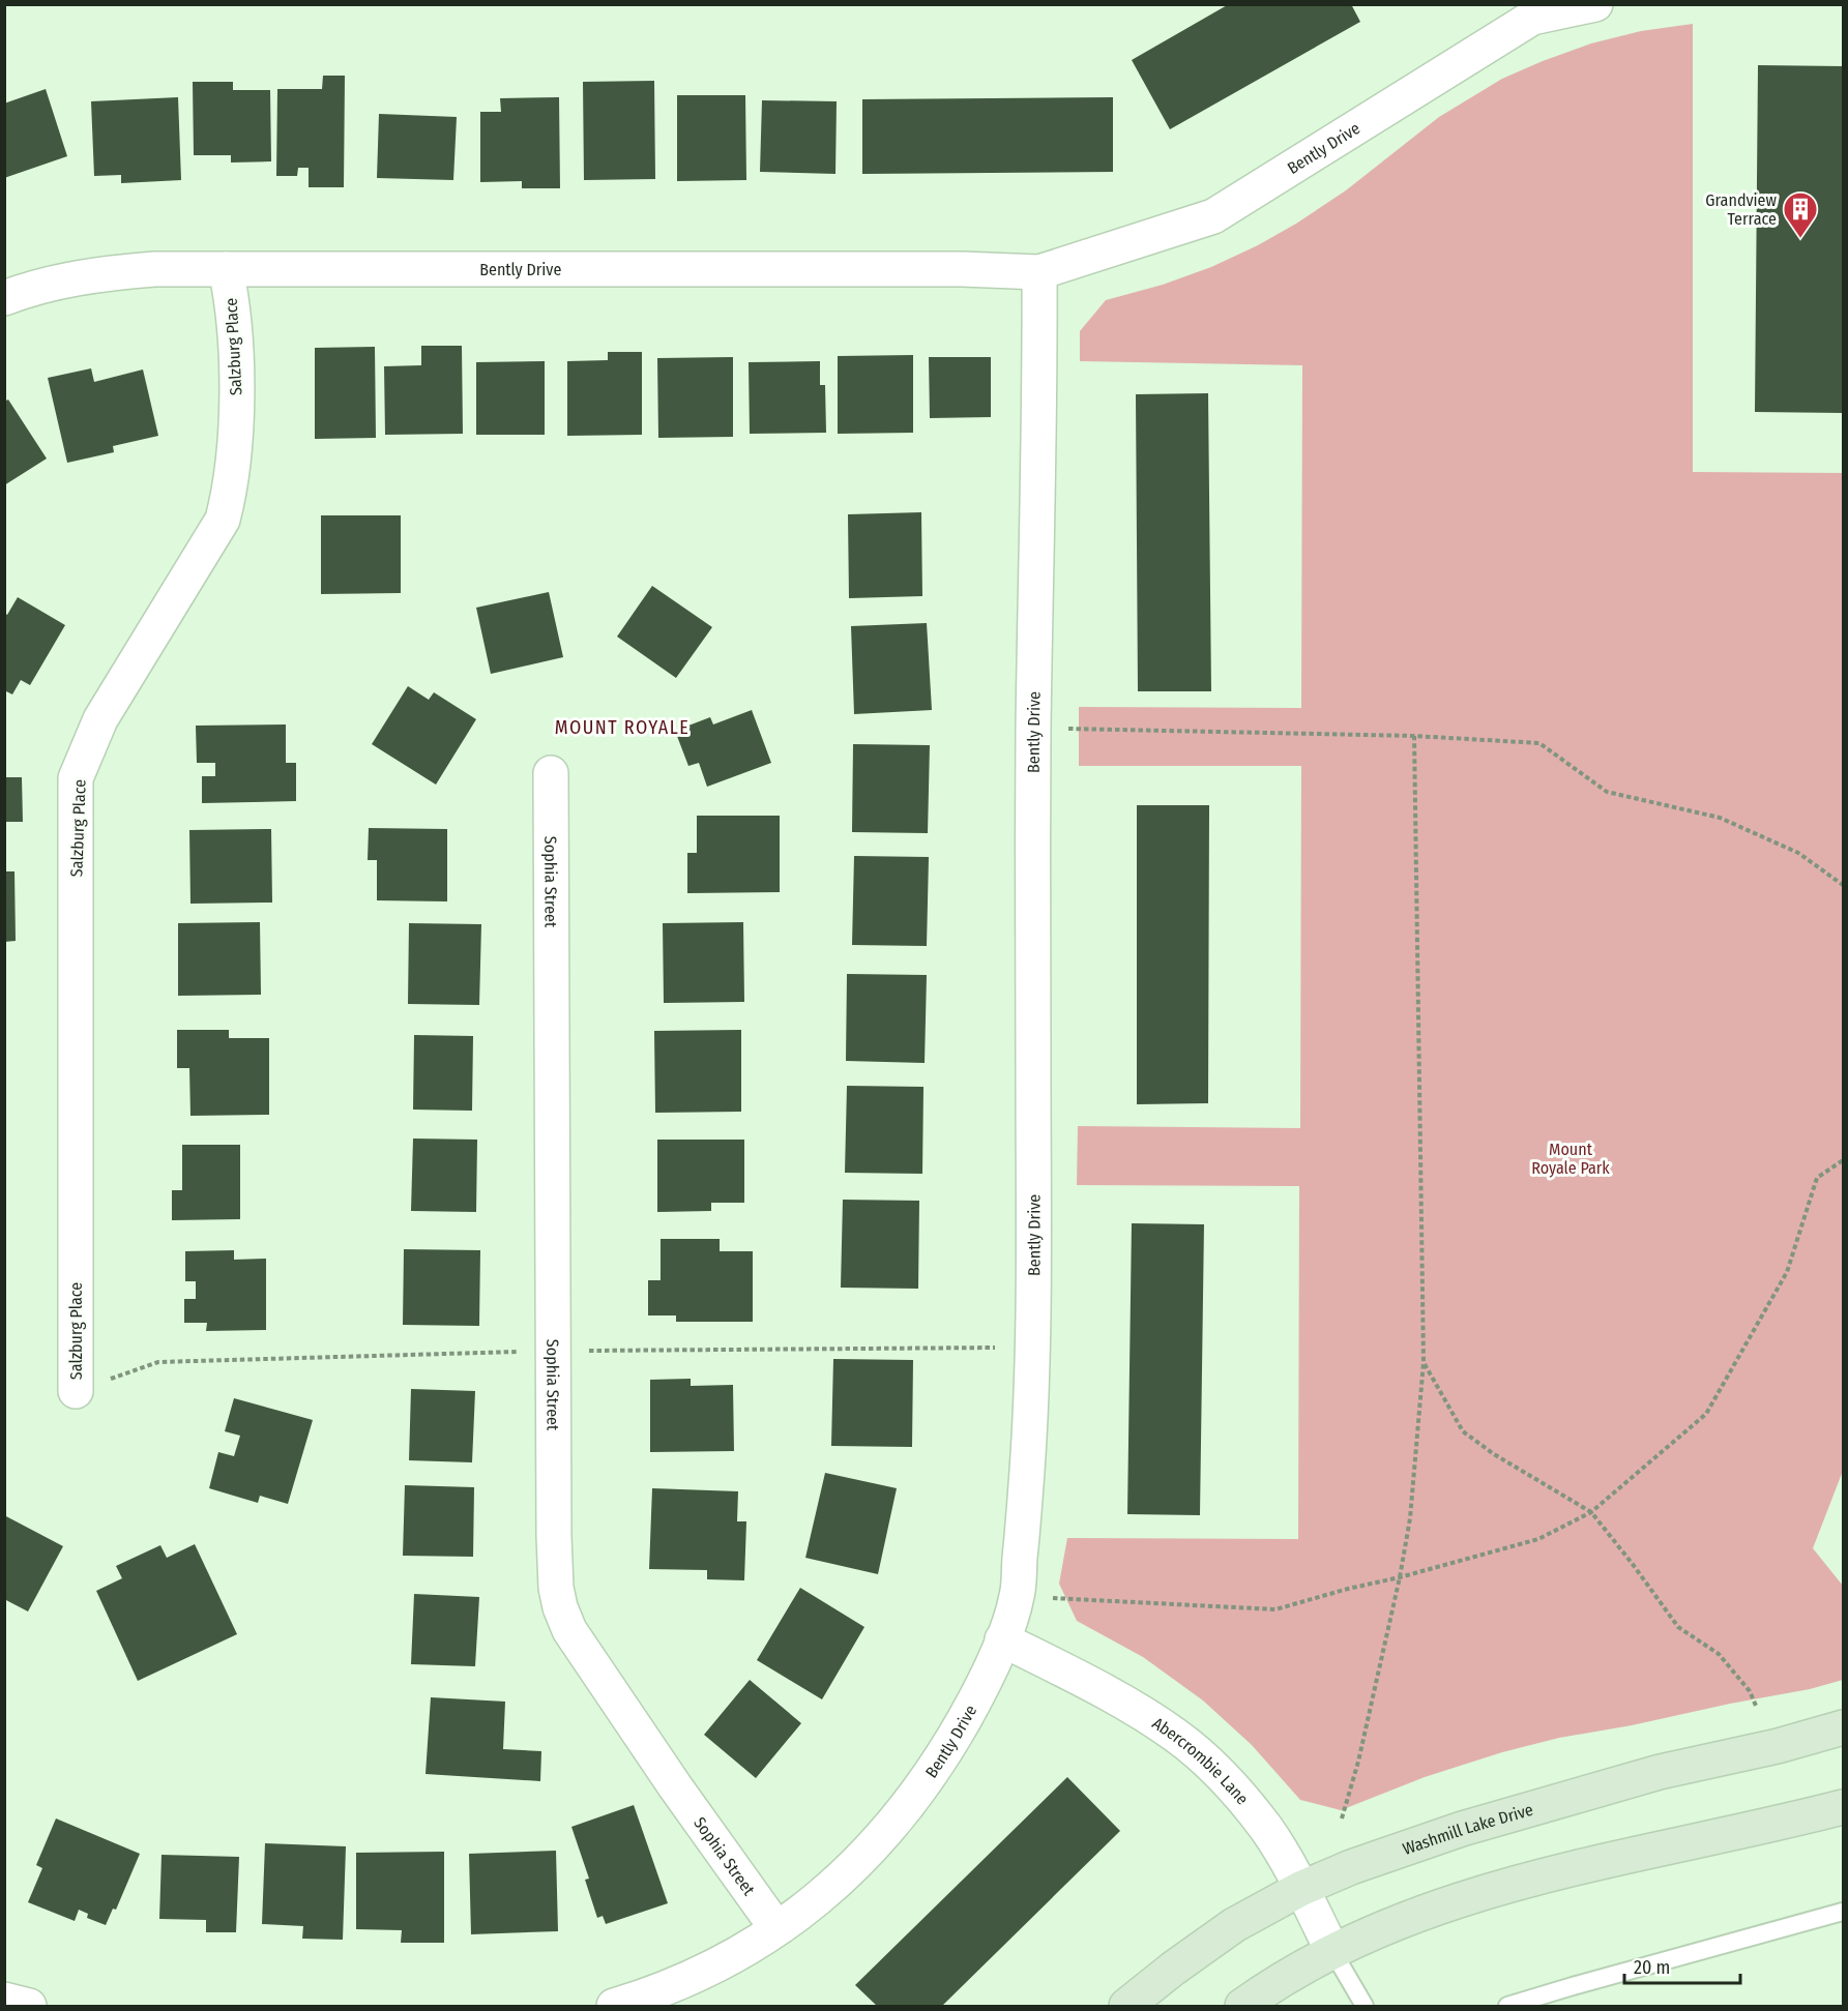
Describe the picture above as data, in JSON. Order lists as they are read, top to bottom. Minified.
{"streets":{"street":["Bently Drive","Salzburg Place","Sophia Street","Abercrombie Lane","Washmill Lake Drive"]},"crossings":[["Bently Drive","Salzburg Place"],["Bently Drive","Sophia Street"],["Bently Drive","Abercrombie Lane"],["Abercrombie Lane","Washmill Lake Drive"]],"districts":["MOUNT ROYALE"],"parks":["Mount Royale Park"],"places":{"building":["Grandview Terrace"]},"scale_bar":"20 m"}
